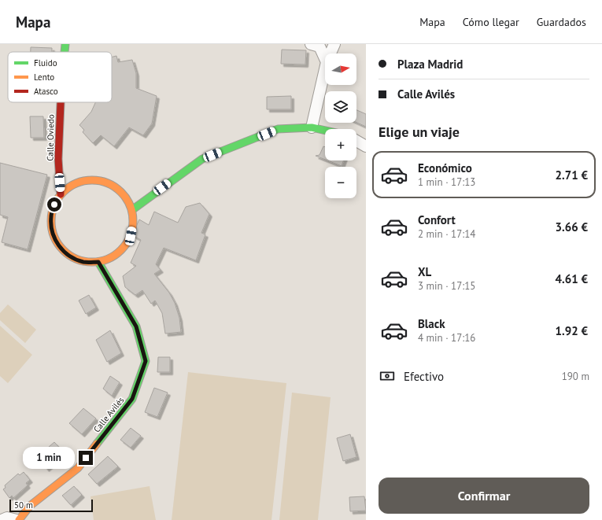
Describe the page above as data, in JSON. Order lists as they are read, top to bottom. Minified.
{"streets":{"street":["Calle Oviedo","Calle Avilés"]},"crossings":[["Calle Oviedo","Calle Avilés"]],"legend":["Fluido","Lento","Atasco"],"scale_bar":"50 m","north":"right","page":{"header":"Mapa","nav":["Mapa","Cómo llegar","Guardados"],"banner":["Plaza Madrid","Calle Avilés"],"map_buttons":["+","−"],"heading":"Elige un viaje","list":[{"name":"Económico","note":"1 min · 17:13","value":"2.71 €"},{"name":"Confort","note":"2 min · 17:14","value":"3.66 €"},{"name":"XL","note":"3 min · 17:15","value":"4.61 €"},{"name":"Black","note":"4 min · 17:16","value":"1.92 €"}],"pay":["Efectivo","190 m"],"bubble":"1 min","buttons":"Confirmar","scale":"50 m"}}
